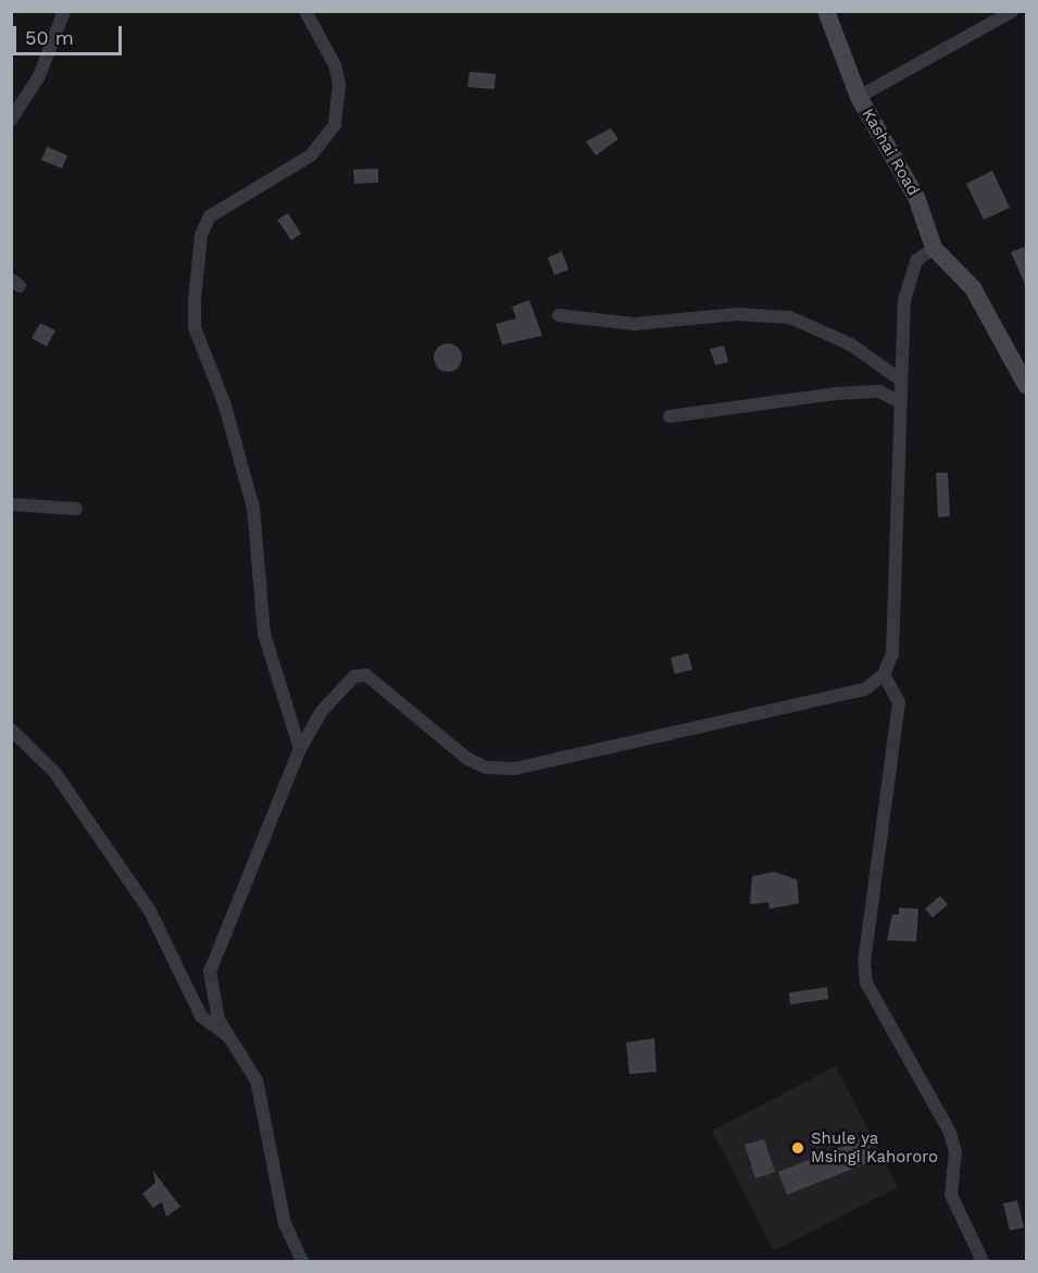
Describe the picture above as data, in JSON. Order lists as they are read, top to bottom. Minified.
{"streets":{"street":["Kashai Road"]},"places":["Shule ya Msingi Kahororo"],"scale_bar":"50 m"}
